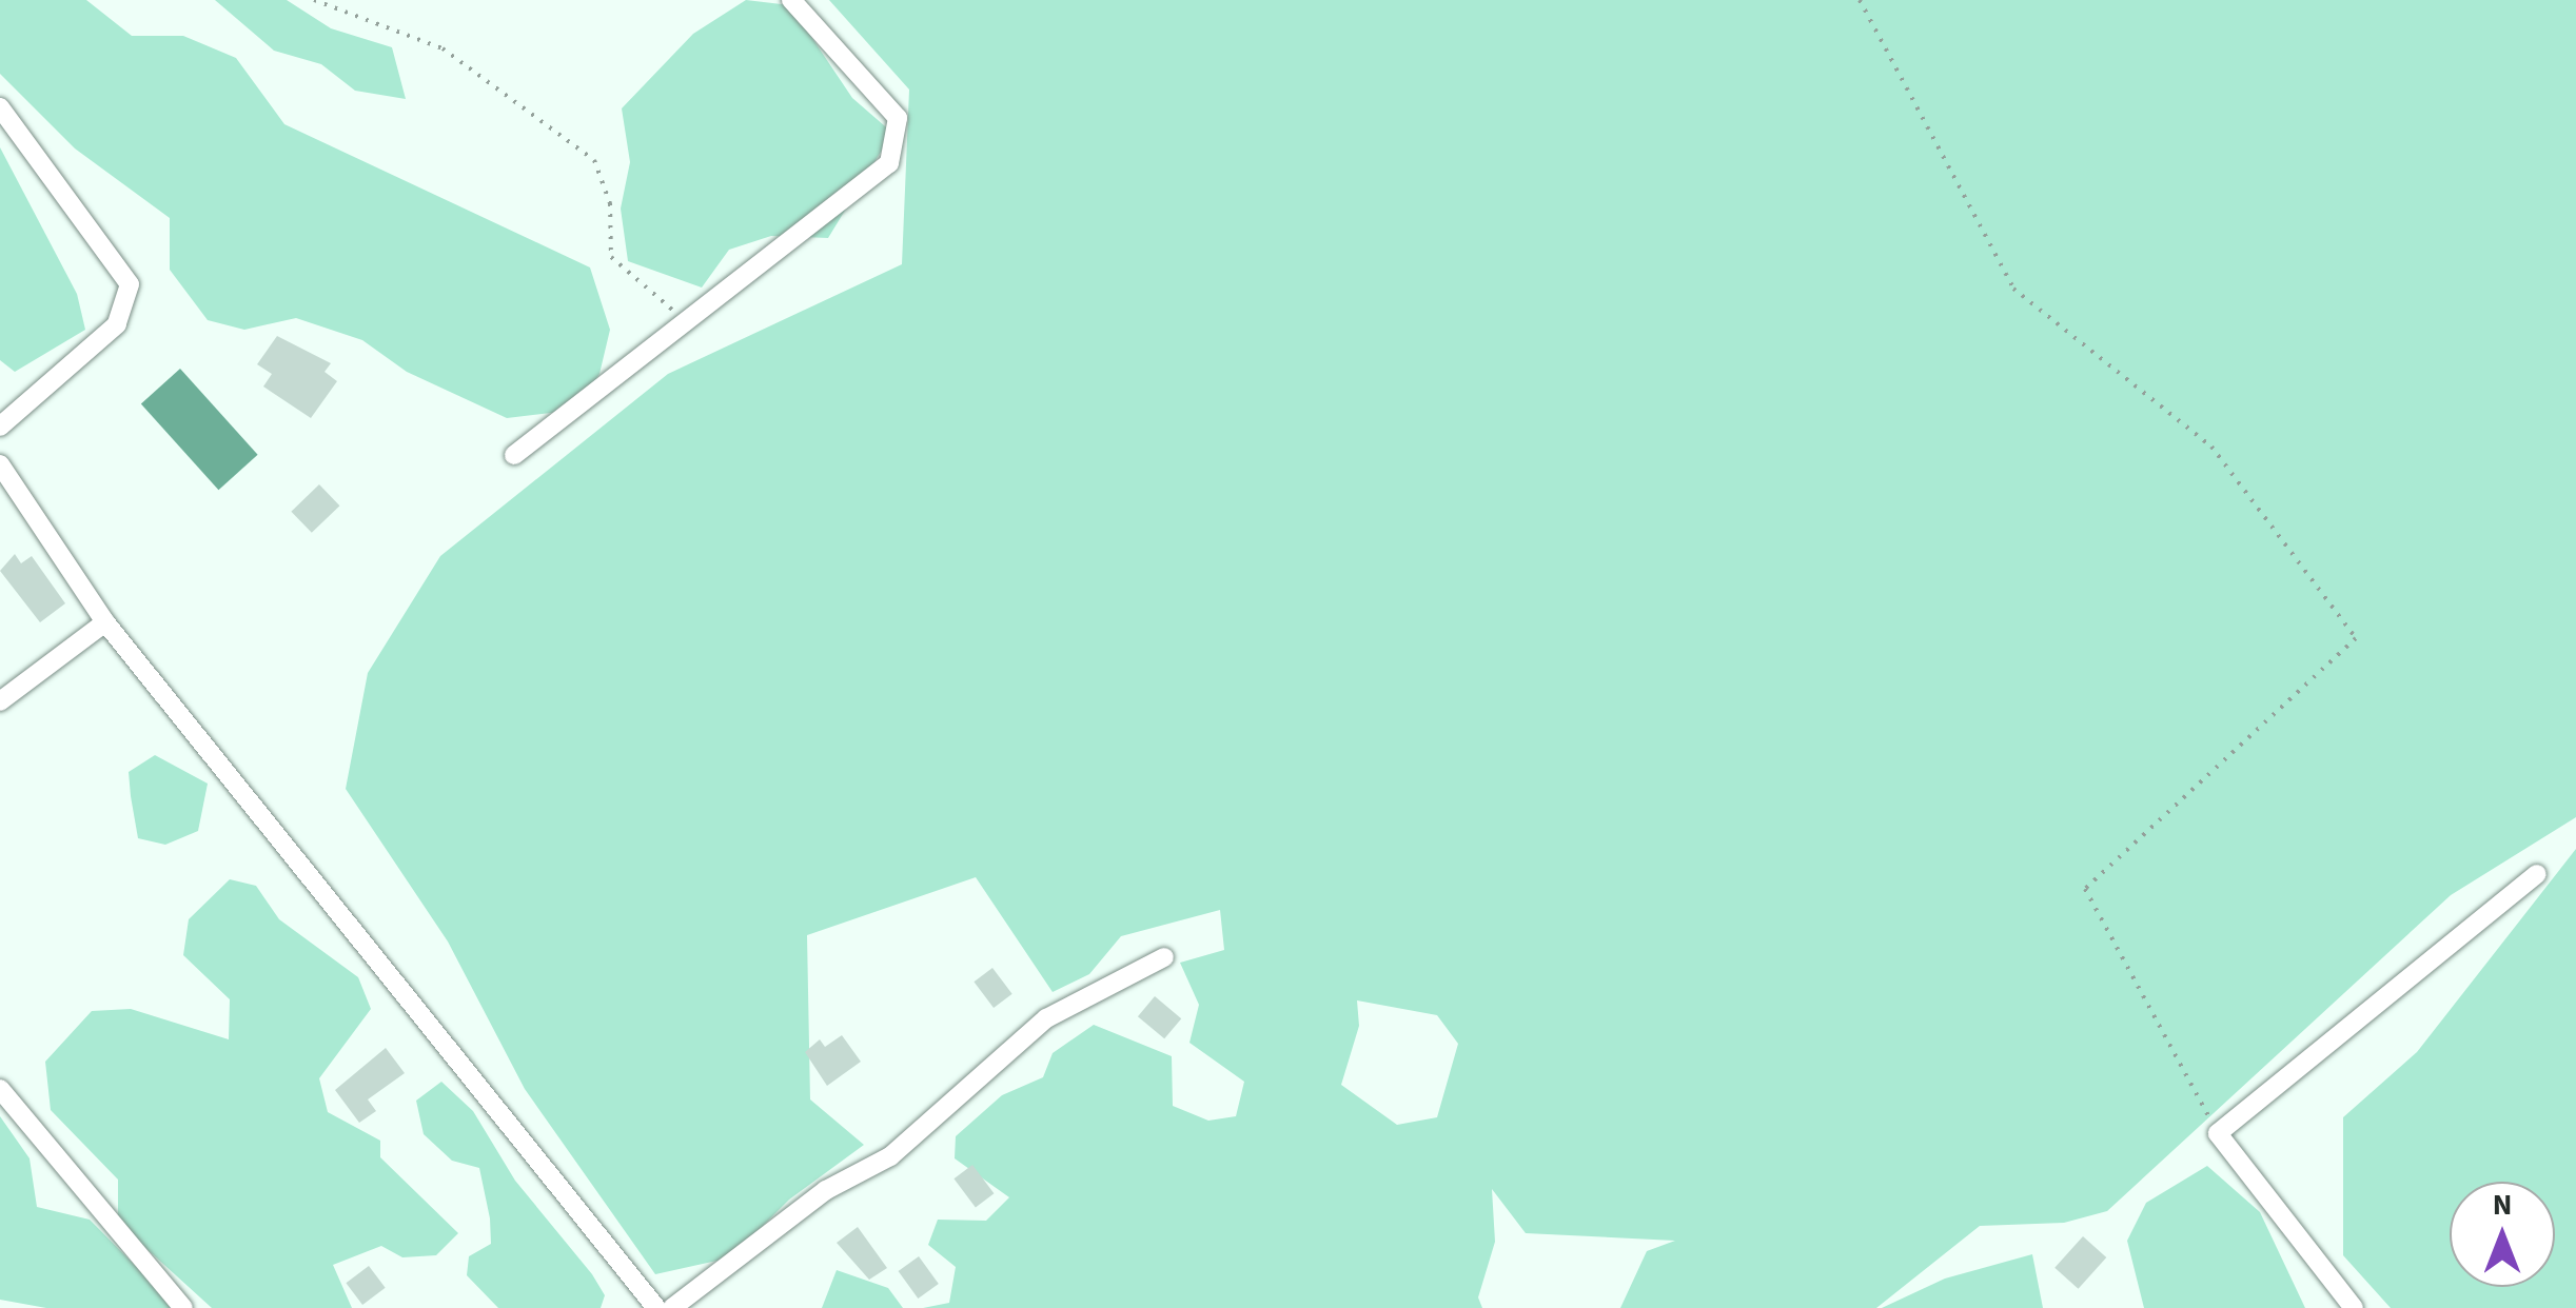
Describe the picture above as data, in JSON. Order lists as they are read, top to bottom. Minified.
{"north":"top"}
